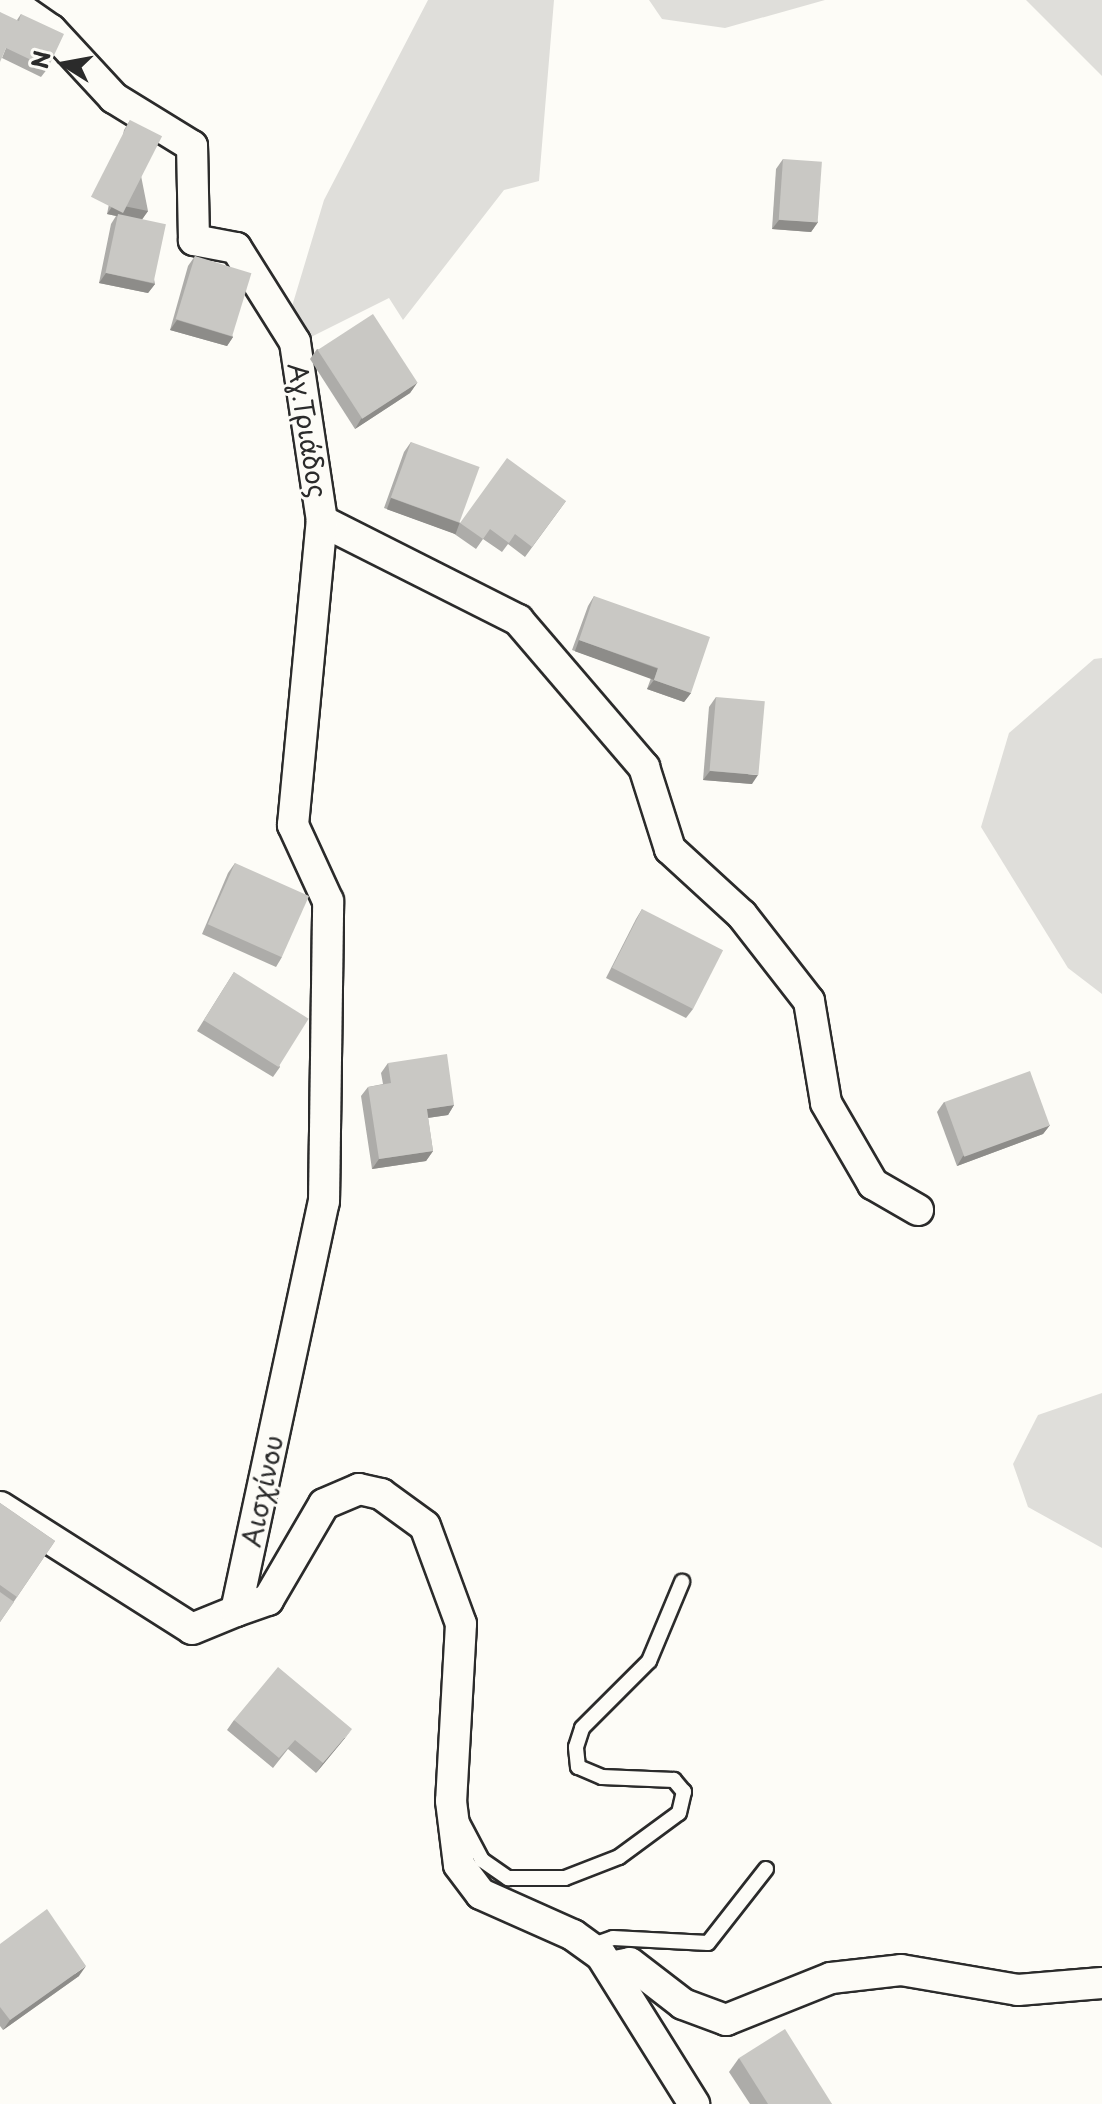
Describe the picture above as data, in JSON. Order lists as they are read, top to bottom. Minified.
{"streets":{"street":["Αγ.Τριάδος","Αισχίνου"]},"crossings":[["Αγ.Τριάδος","Αισχίνου"]],"north":"left"}
